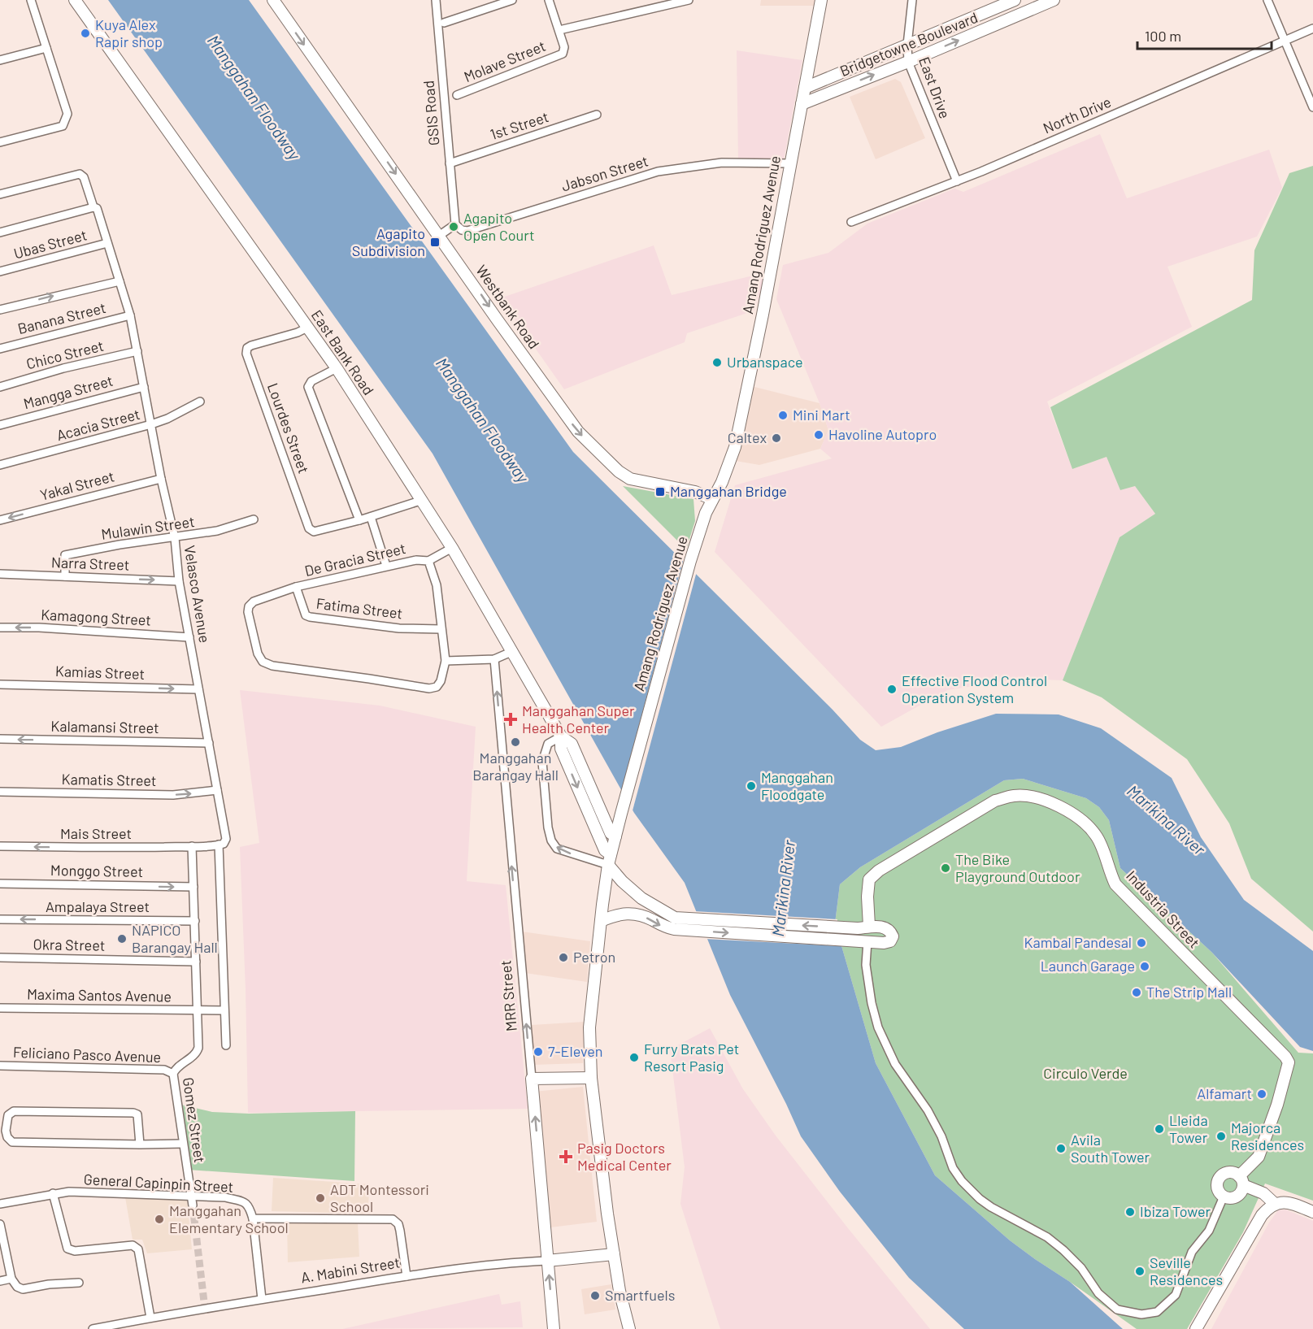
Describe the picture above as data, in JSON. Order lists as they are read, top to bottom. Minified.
{"streets":{"street":["Bridgetowne Boulevard","Molave Street","East Drive","GSIS Road","North Drive","1st Street","Jabson Street","Amang Rodriguez Avenue","Ubas Street","Westbank Road","Banana Street","East Bank Road","Chico Street","Mangga Street","Acacia Street","Lourdes Street","Yakal Street","Mulawin Street","De Gracia Street","Narra Street","Velasco Avenue","Fatima Street","Kamagong Street","Kamias Street","Kalamansi Street","Kamatis Street","Mais Street","Monggo Street","Ampalaya Street","Industria Street","Okra Street","Maxima Santos Avenue","MRR Street","Feliciano Pasco Avenue","Gomez Street","General Capinpin Street","A. Mabini Street"]},"crossings":[["Bridgetowne Boulevard","East Drive"],["Bridgetowne Boulevard","Amang Rodriguez Avenue"],["East Drive","North Drive"],["GSIS Road","1st Street"],["GSIS Road","Jabson Street"],["Jabson Street","Amang Rodriguez Avenue"],["Amang Rodriguez Avenue","Westbank Road"],["Amang Rodriguez Avenue","East Bank Road"],["Amang Rodriguez Avenue","A. Mabini Street"],["Ubas Street","Velasco Avenue"],["Banana Street","Velasco Avenue"],["East Bank Road","Lourdes Street"],["Chico Street","Velasco Avenue"],["Mangga Street","Velasco Avenue"],["Acacia Street","Velasco Avenue"],["Yakal Street","Velasco Avenue"],["Mulawin Street","Narra Street"],["Mulawin Street","Velasco Avenue"],["De Gracia Street","Fatima Street"],["Narra Street","Velasco Avenue"],["Velasco Avenue","Kamagong Street"],["Velasco Avenue","Kamias Street"],["Velasco Avenue","Kalamansi Street"],["Velasco Avenue","Kamatis Street"],["Okra Street","Gomez Street"],["Maxima Santos Avenue","Gomez Street"],["MRR Street","A. Mabini Street"],["Feliciano Pasco Avenue","Gomez Street"],["Gomez Street","General Capinpin Street"]],"one_way":["Westbank Road","Yakal Street","Narra Street","Kamagong Street","Kamias Street","Kalamansi Street","Kamatis Street","Mais Street","Monggo Street","Ampalaya Street","MRR Street"],"water":["Manggahan Floodway","Marikina River"],"parks":["Circulo Verde"],"places":{"other":["Kuya Alex Rapir shop","Agapito Open Court","Urbanspace","Mini Mart","Havoline Autopro","Caltex","Effective Flood Control Operation System","Manggahan Barangay Hall","Manggahan Floodgate","The Bike Playground Outdoor","NAPICO Barangay Hall","Kambal Pandesal","Petron","Launch Garage","The Strip Mall","7-Eleven","Furry Brats Pet Resort Pasig","Alfamart","Lleida Tower","Majorca Residences","Avila South Tower","ADT Montessori School","Ibiza Tower","Manggahan Elementary School","Seville Residences","Smartfuels"],"transit":["Agapito Subdivision","Manggahan Bridge"],"health":["Manggahan Super Health Center","Pasig Doctors Medical Center"]},"scale_bar":"100 m"}
